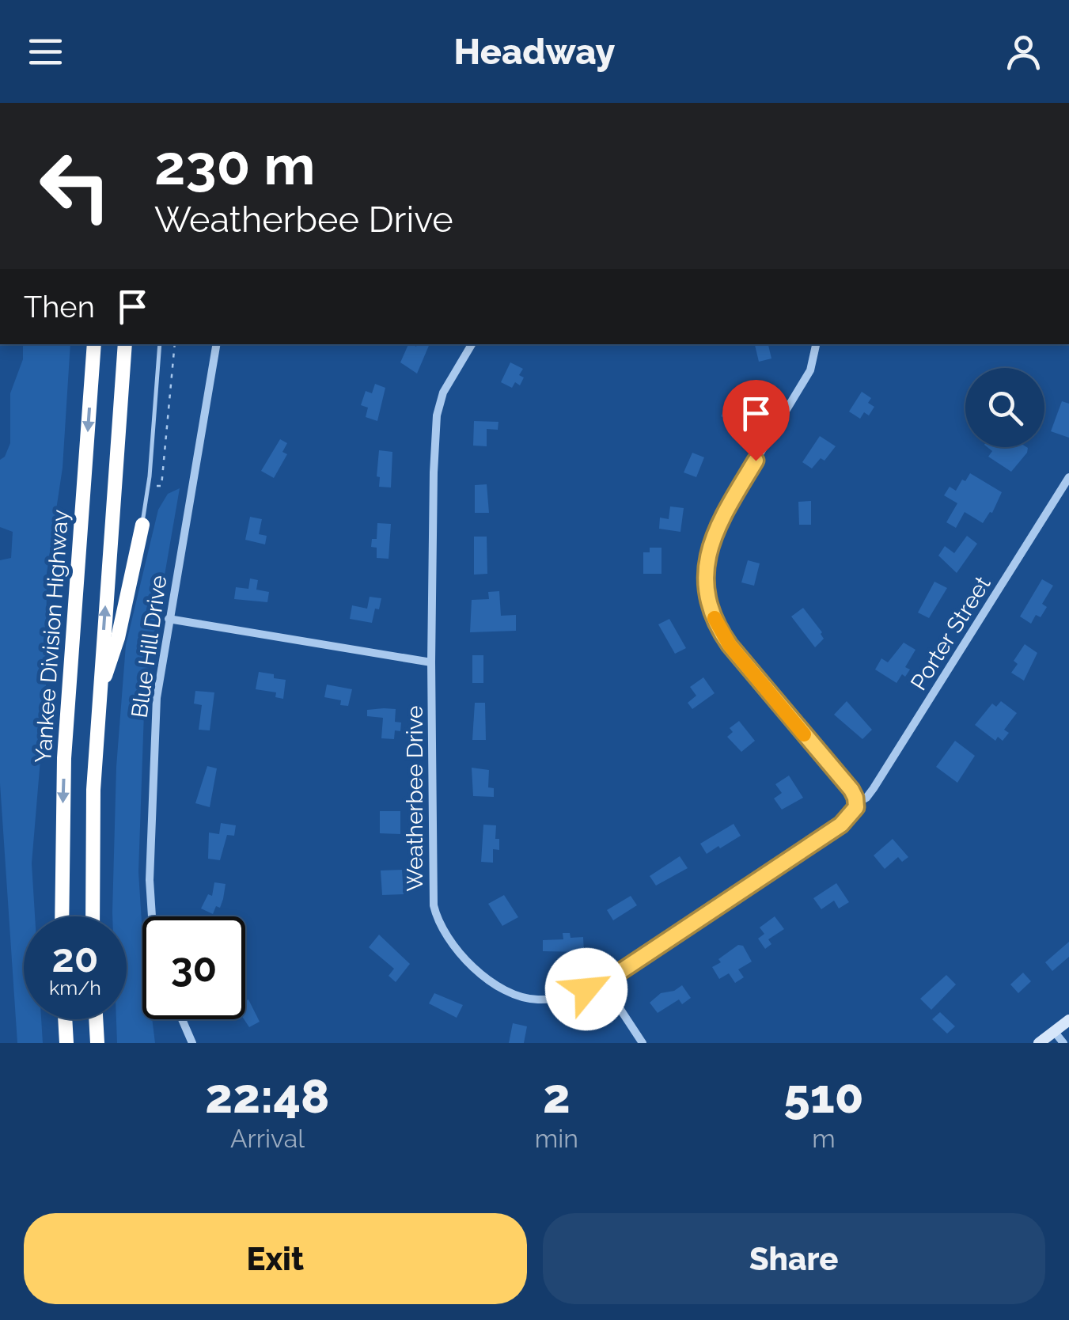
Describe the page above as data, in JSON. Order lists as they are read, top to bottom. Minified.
{"streets":{"highway":["Yankee Division Highway"],"street":["Porter Street","Blue Hill Drive","Weatherbee Drive"]},"crossings":[["Porter Street","Weatherbee Drive"]],"page":{"header":"Headway","turn":["230 m","Weatherbee Drive"],"then":"Then","speed":"20 km/h","limit":"30","eta":["22:48","Arrival","2","min","510","m"],"buttons":["Exit","Share"]}}
